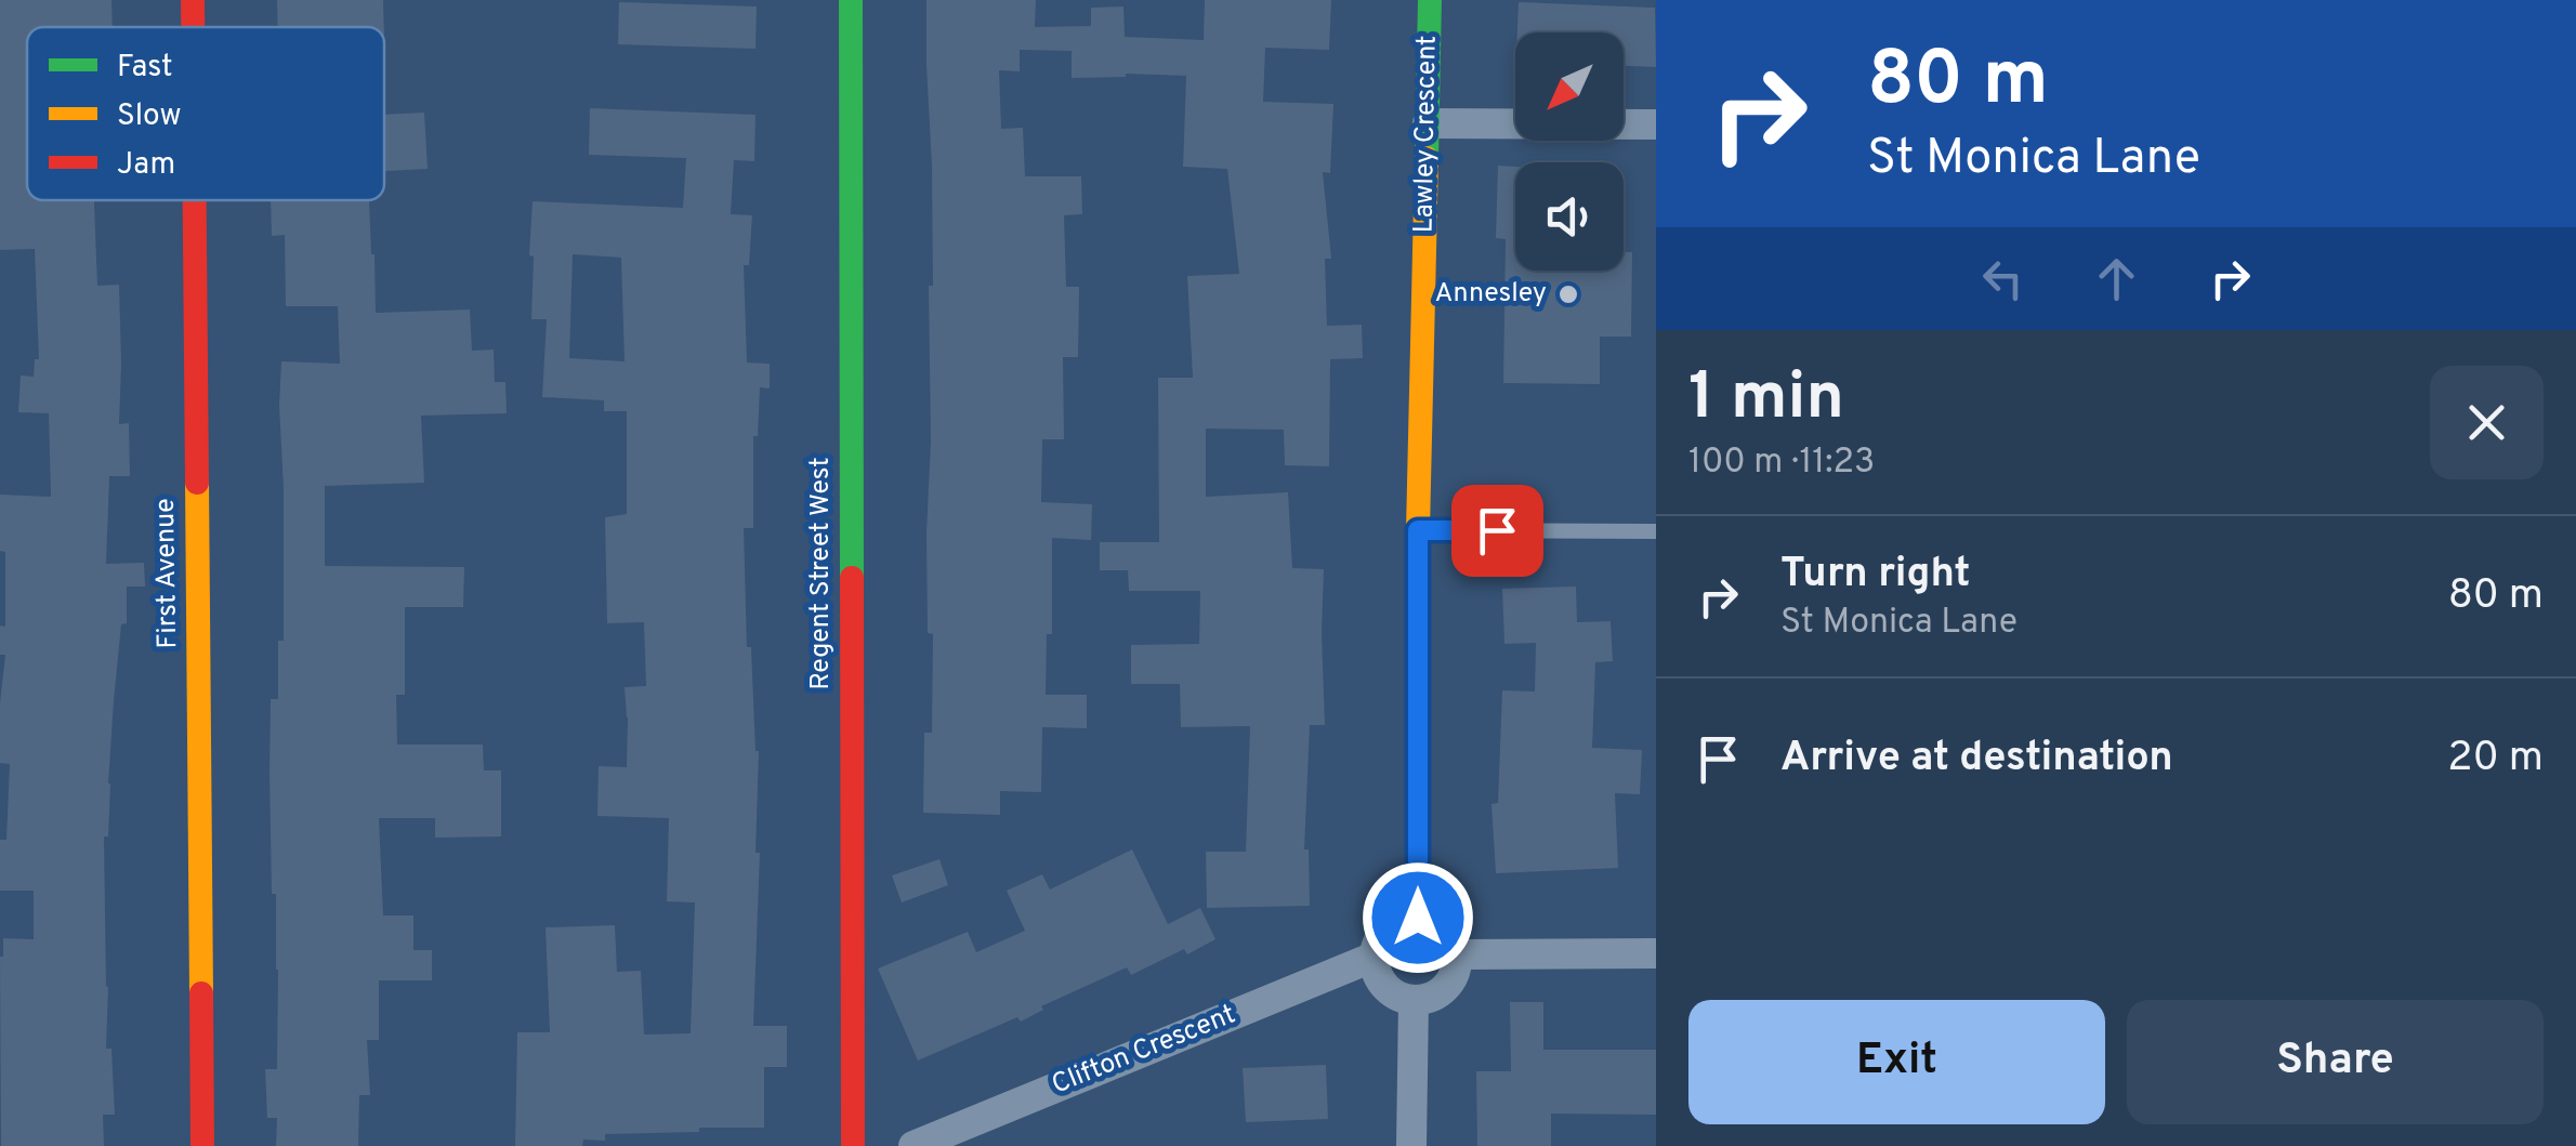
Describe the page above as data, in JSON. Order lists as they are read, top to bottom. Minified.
{"streets":{"street":["Lawley Crescent","First Avenue","Regent Street West","Clifton Crescent"]},"crossings":[["Lawley Crescent","Clifton Crescent"]],"places":["Annesley"],"legend":["Fast","Slow","Jam"],"north":"bottom left","page":{"turn":["80 m","St Monica Lane"],"heading":["1 min","100 m · 11:23"],"list":[{"name":"Turn right","note":"St Monica Lane","value":"80 m"},{"name":"Arrive at destination","value":"20 m"}],"buttons":["Exit","Share"]}}
